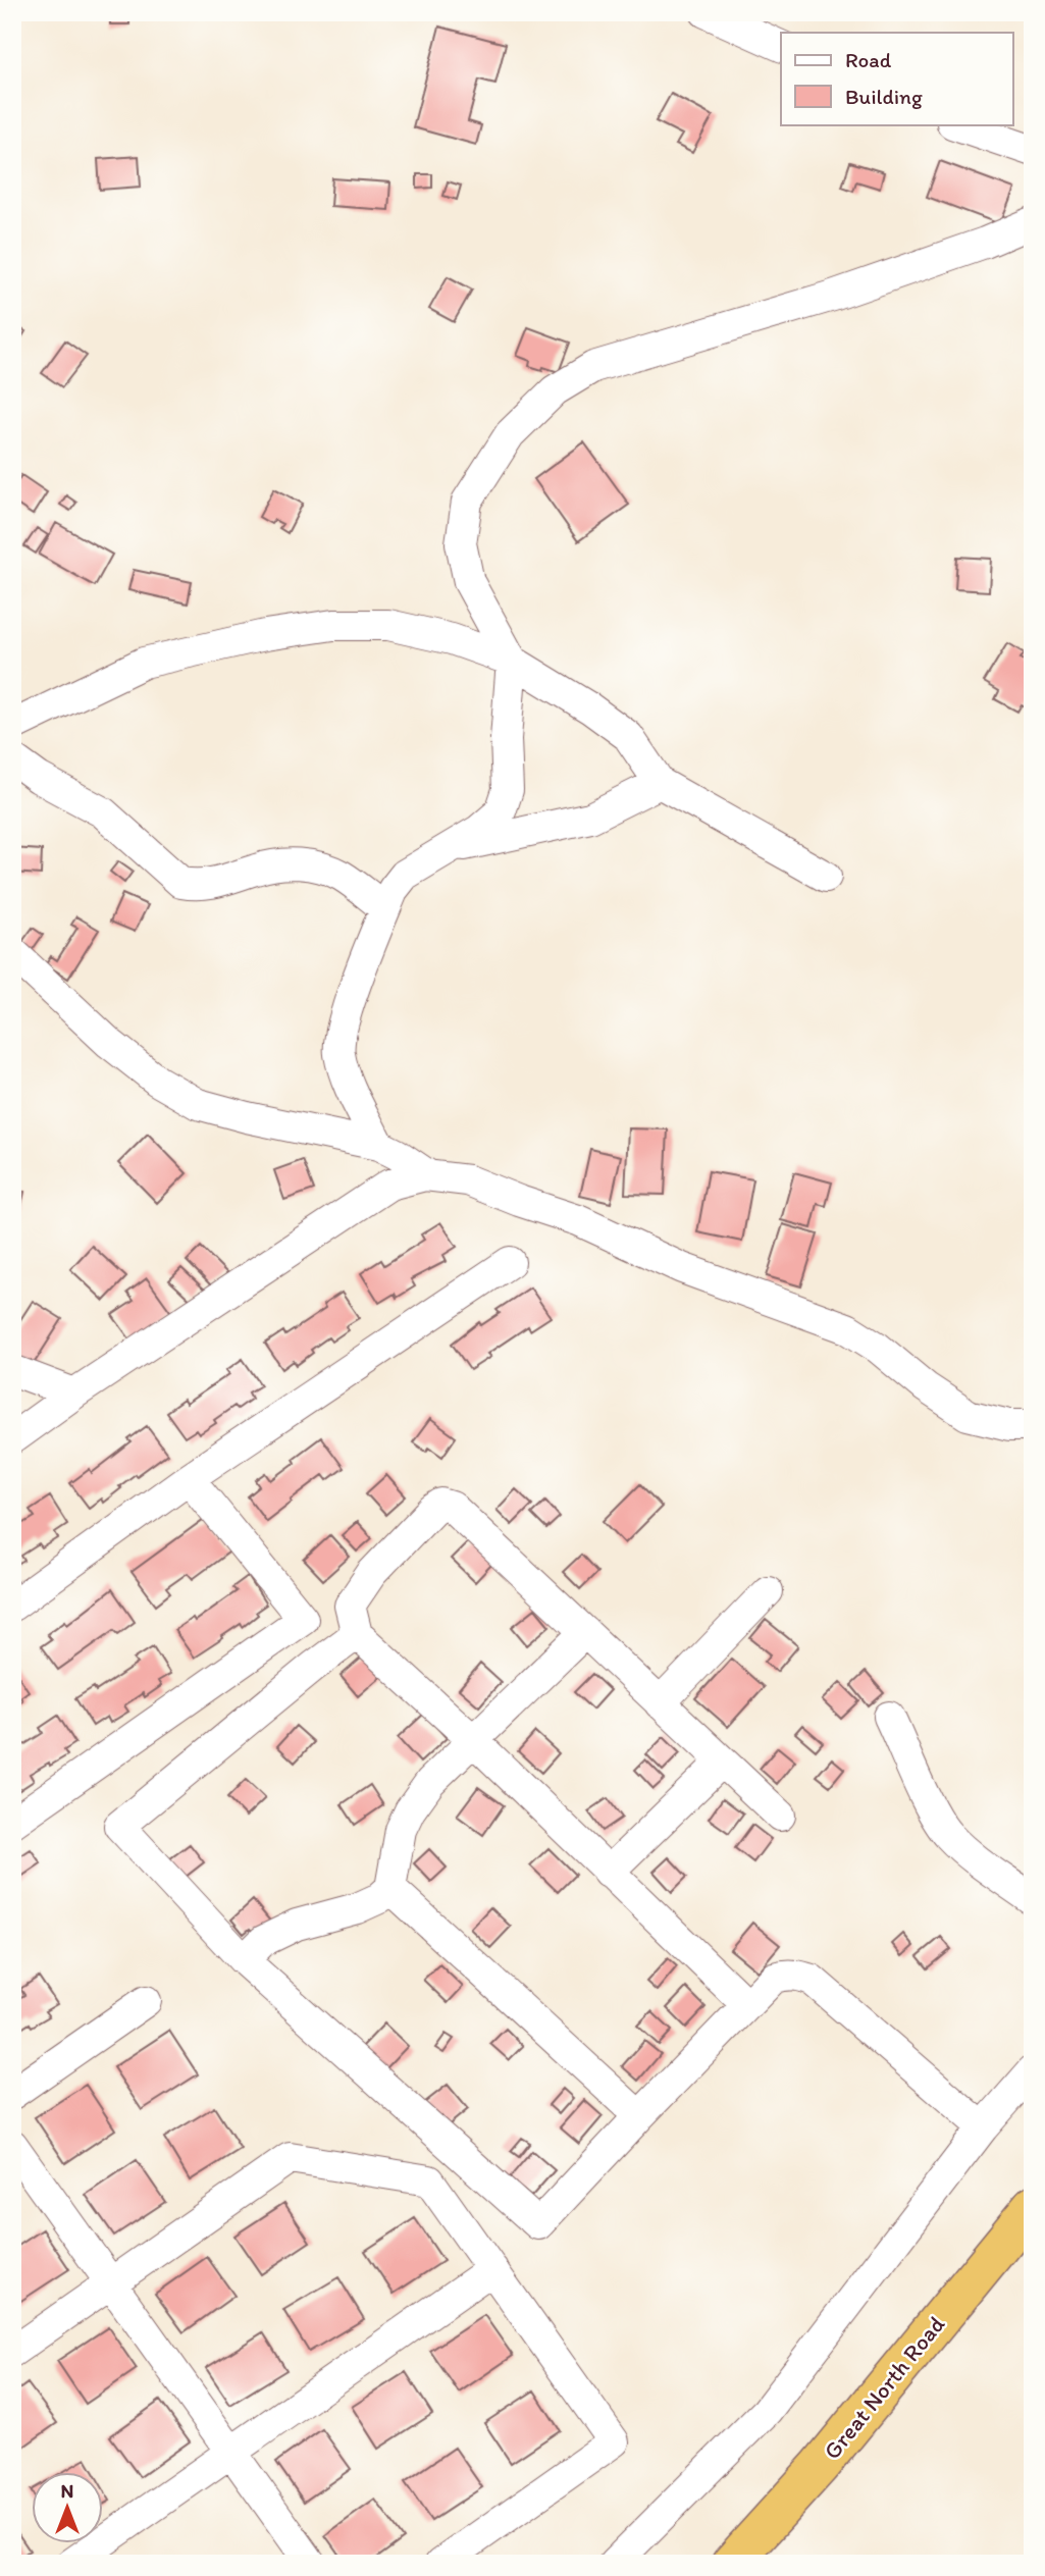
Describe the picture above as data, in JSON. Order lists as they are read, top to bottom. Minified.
{"streets":{"highway":["Great North Road"]},"legend":["Road","Building"],"north":"top"}
